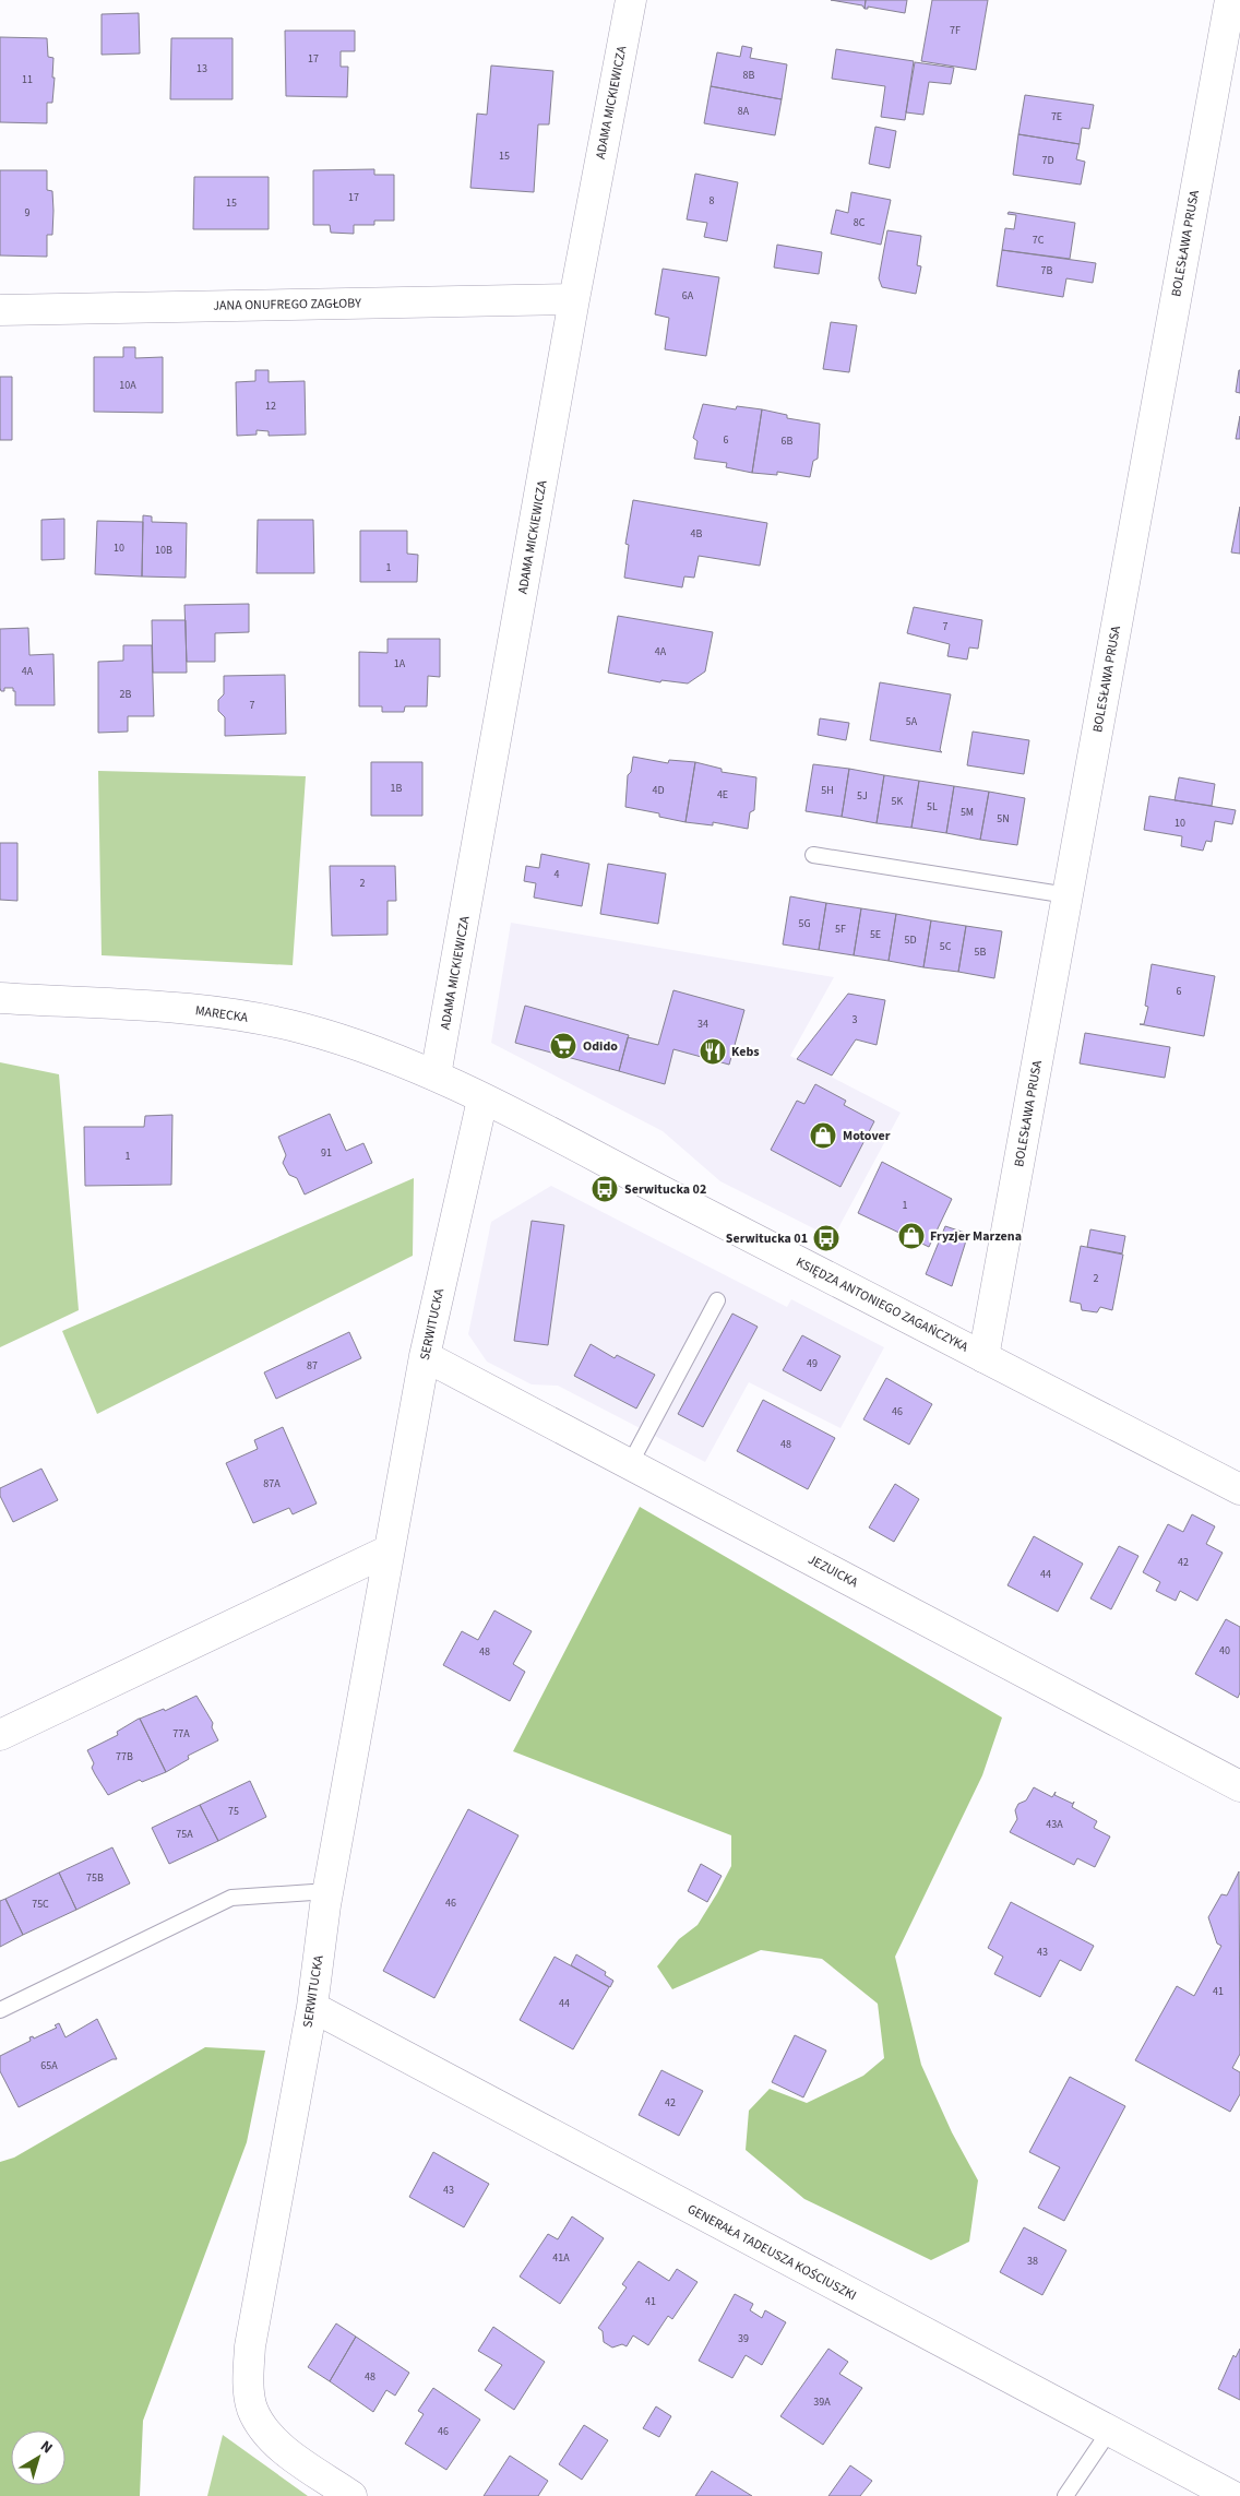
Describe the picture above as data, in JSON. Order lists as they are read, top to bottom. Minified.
{"streets":{"street":["ADAMA MICKIEWICZA","BOLESŁAWA PRUSA","JANA ONUFREGO ZAGŁOBY","MARECKA","KSIĘDZA ANTONIEGO ZAGAŃCZYKA","SERWITUCKA","JEZUICKA","GENERAŁA TADEUSZA KOŚCIUSZKI"]},"crossings":[["ADAMA MICKIEWICZA","JANA ONUFREGO ZAGŁOBY"],["ADAMA MICKIEWICZA","MARECKA"],["ADAMA MICKIEWICZA","KSIĘDZA ANTONIEGO ZAGAŃCZYKA"],["BOLESŁAWA PRUSA","KSIĘDZA ANTONIEGO ZAGAŃCZYKA"],["MARECKA","KSIĘDZA ANTONIEGO ZAGAŃCZYKA"],["KSIĘDZA ANTONIEGO ZAGAŃCZYKA","SERWITUCKA"],["SERWITUCKA","JEZUICKA"],["SERWITUCKA","GENERAŁA TADEUSZA KOŚCIUSZKI"]],"places":{"supermarket":["Odido"],"restaurant":["Kebs"],"shop":["Motover","Fryzjer Marzena"],"bus stop":["Serwitucka 02","Serwitucka 01"]},"house_numbers":["7F","17","13","8B","11","8A","7E","15","7D","17","8","15","9","8C","7C","7B","6A","10A","12","6","6B","4B","10","10B","1","7","4A","1A","4A","2B","7","5A","1B","4D","5H","4E","5J","5K","5L","5M","5N","10","4","2","5G","5F","5E","5D","5C","5B","6","3","34","91","1","1","2","49","87","46","48","87A","42","44","40","48","77A","77B","75","43A","75A","75B","46","75C","43","41","44","65A","42","43","41A","38","41","39","48","39A","46"],"north":"top right"}
